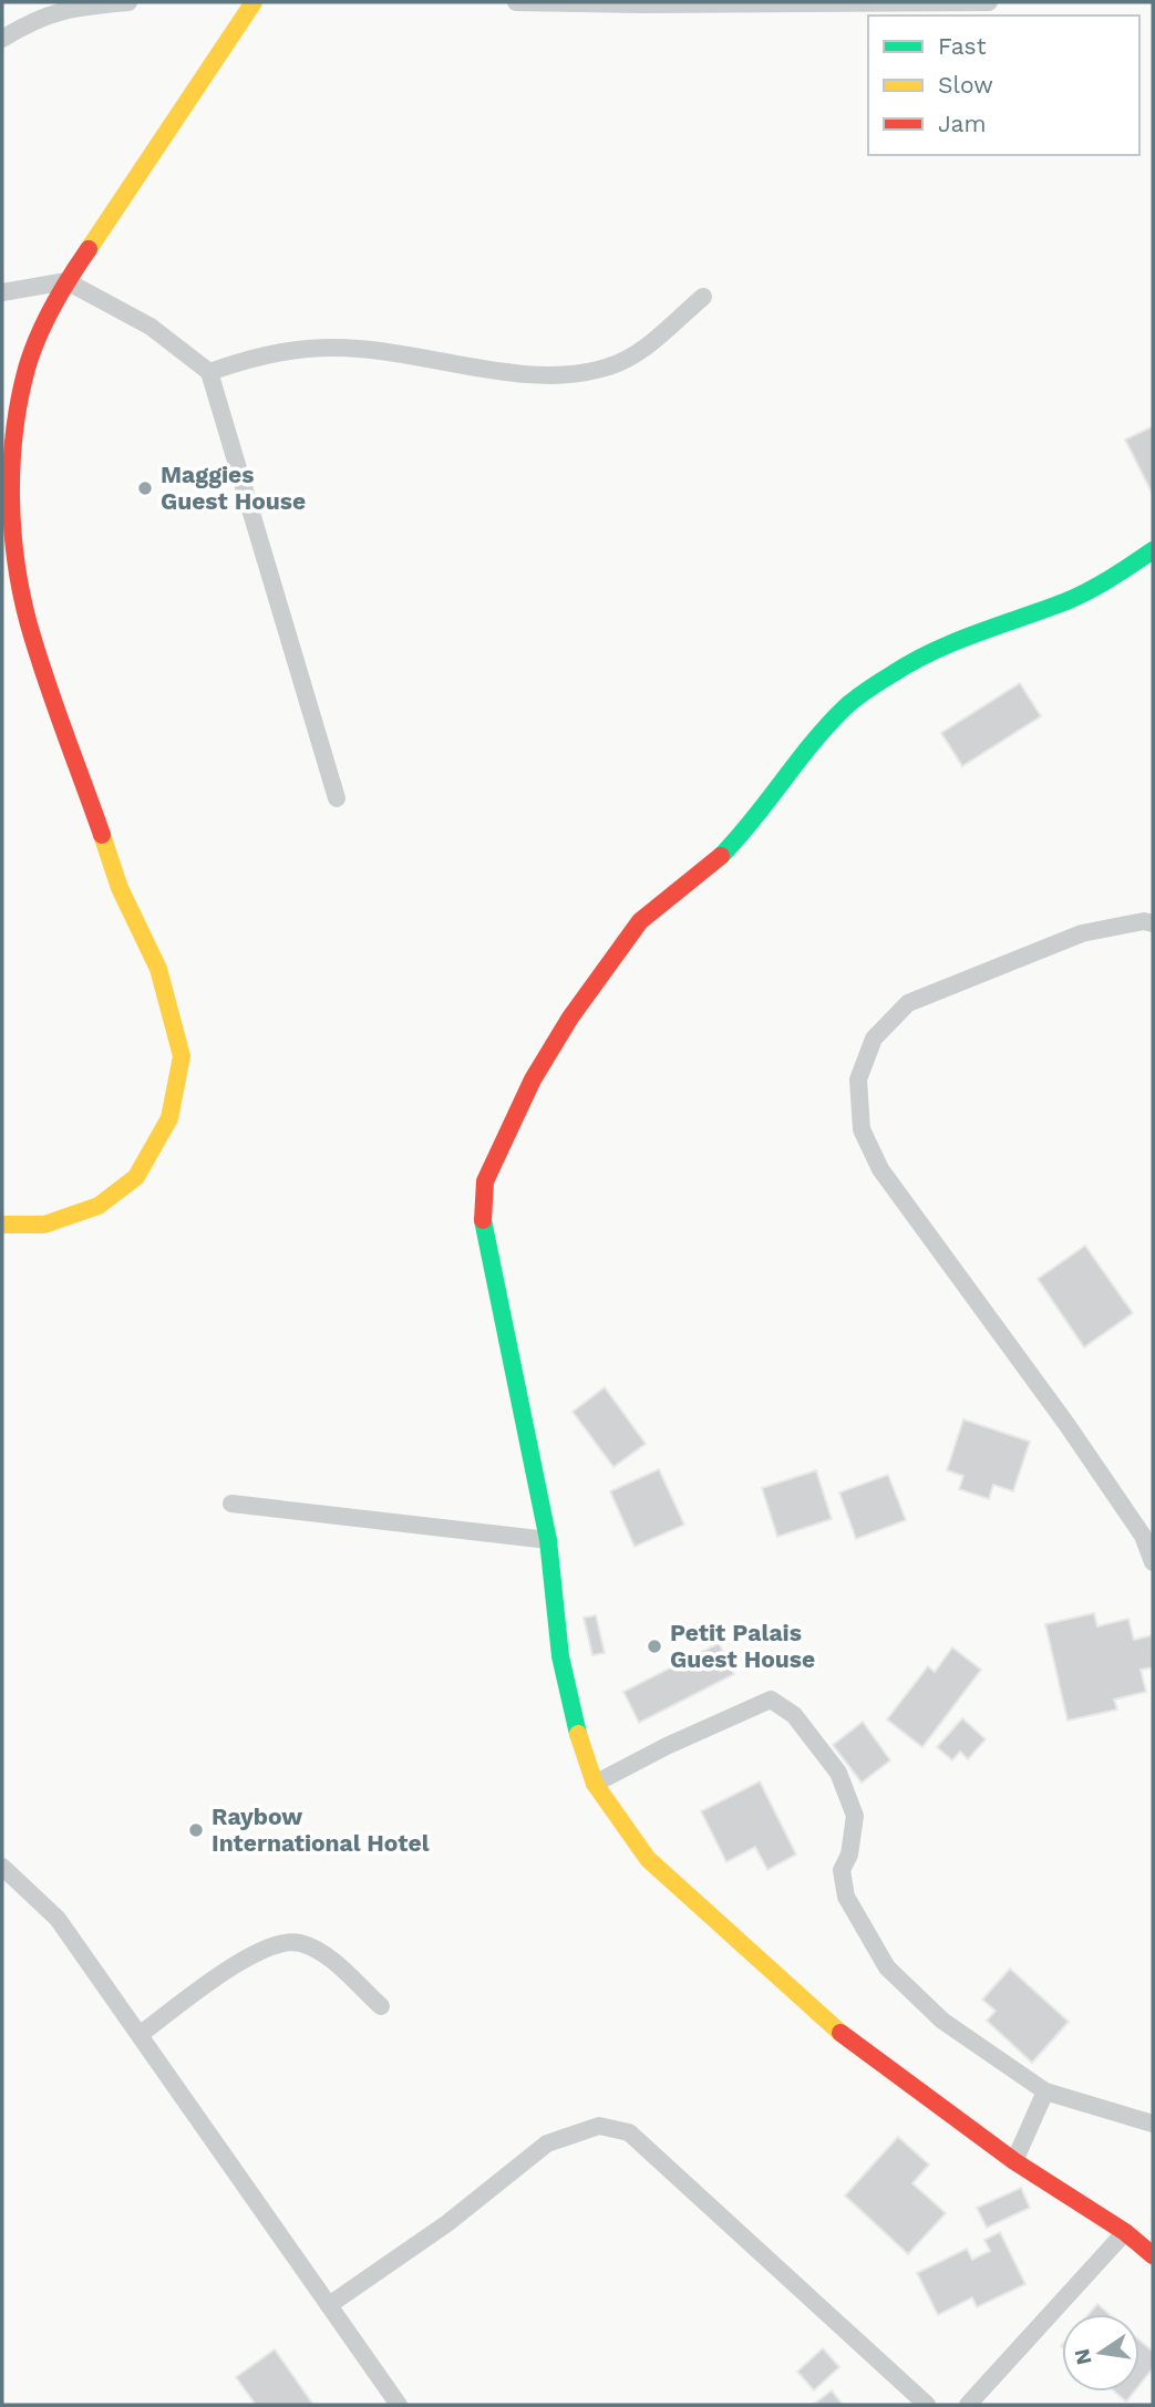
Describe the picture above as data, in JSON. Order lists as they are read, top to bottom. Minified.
{"places":["Maggies Guest House","Petit Palais Guest House","Raybow International Hotel"],"legend":["Fast","Slow","Jam"],"north":"left"}
